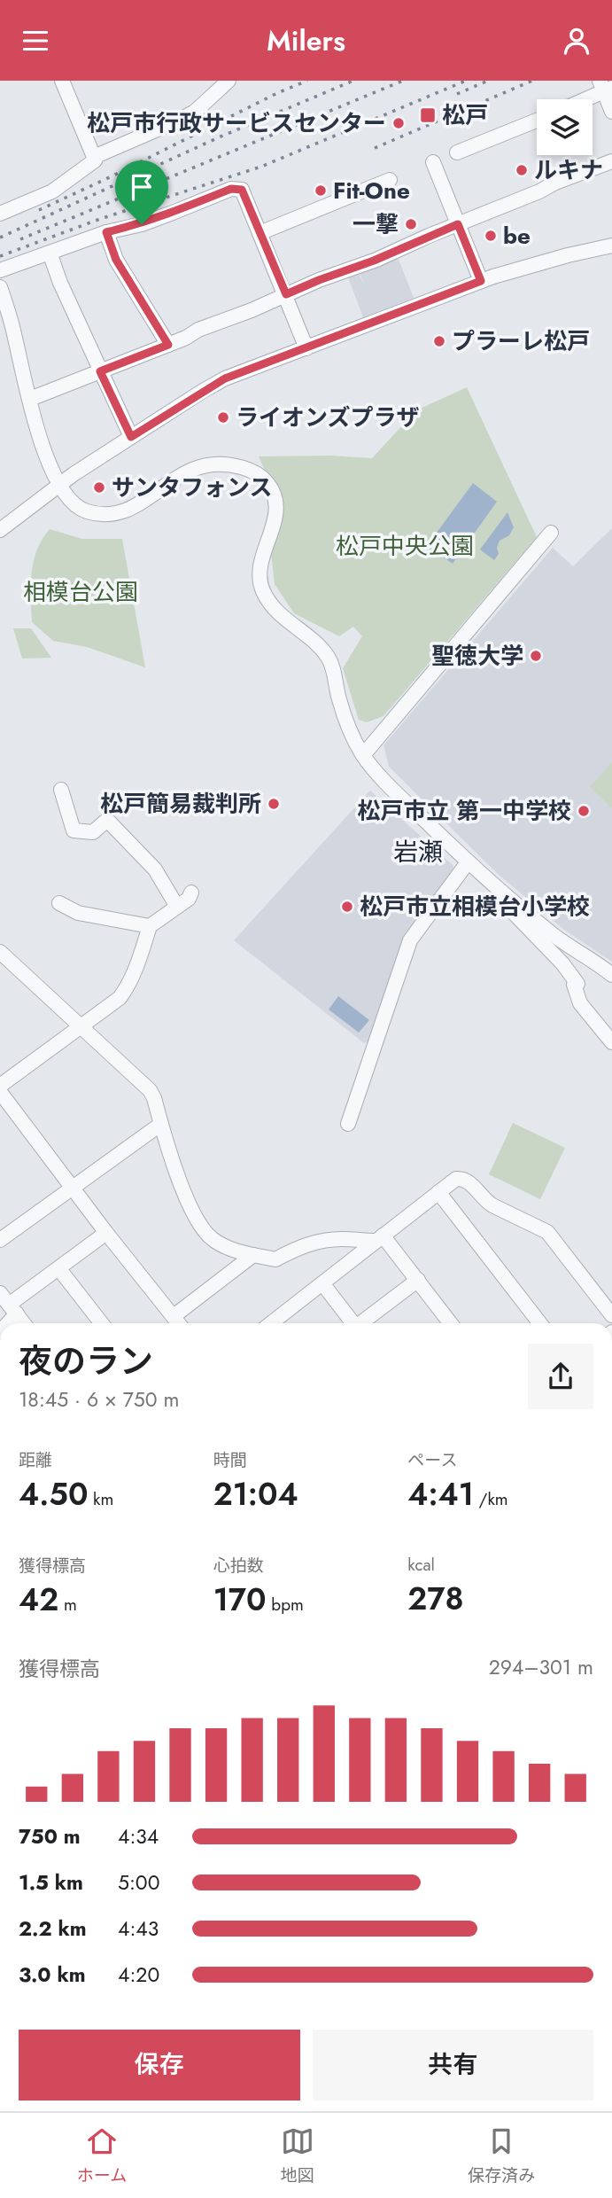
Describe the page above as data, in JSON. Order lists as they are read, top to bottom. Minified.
{"districts":["岩瀬"],"parks":["松戸中央公園","相模台公園"],"places":{"transit":["松戸"],"other":["松戸市行政サービスセンター","ルキナ","Fit-One","一撃","be","プラーレ松戸","ライオンズプラザ","サンタフォンス","聖徳大学","松戸簡易裁判所","松戸市立 第一中学校","松戸市立相模台小学校"]},"page":{"header":"Milers","heading":["夜のラン","18:45 · 6 × 750 m"],"stats":[["距離","4.50 km"],["時間","21:04"],["ペース","4:41 /km"],["獲得標高","42 m"],["心拍数","170 bpm"],["kcal","278"]],"chart":["獲得標高","294–301 m"],"list":[{"name":"750 m","note":"4:34"},{"name":"1.5 km","note":"5:00"},{"name":"2.2 km","note":"4:43"},{"name":"3.0 km","note":"4:20"}],"buttons":["保存","共有"],"tabs":["ホーム","地図","保存済み"]}}
